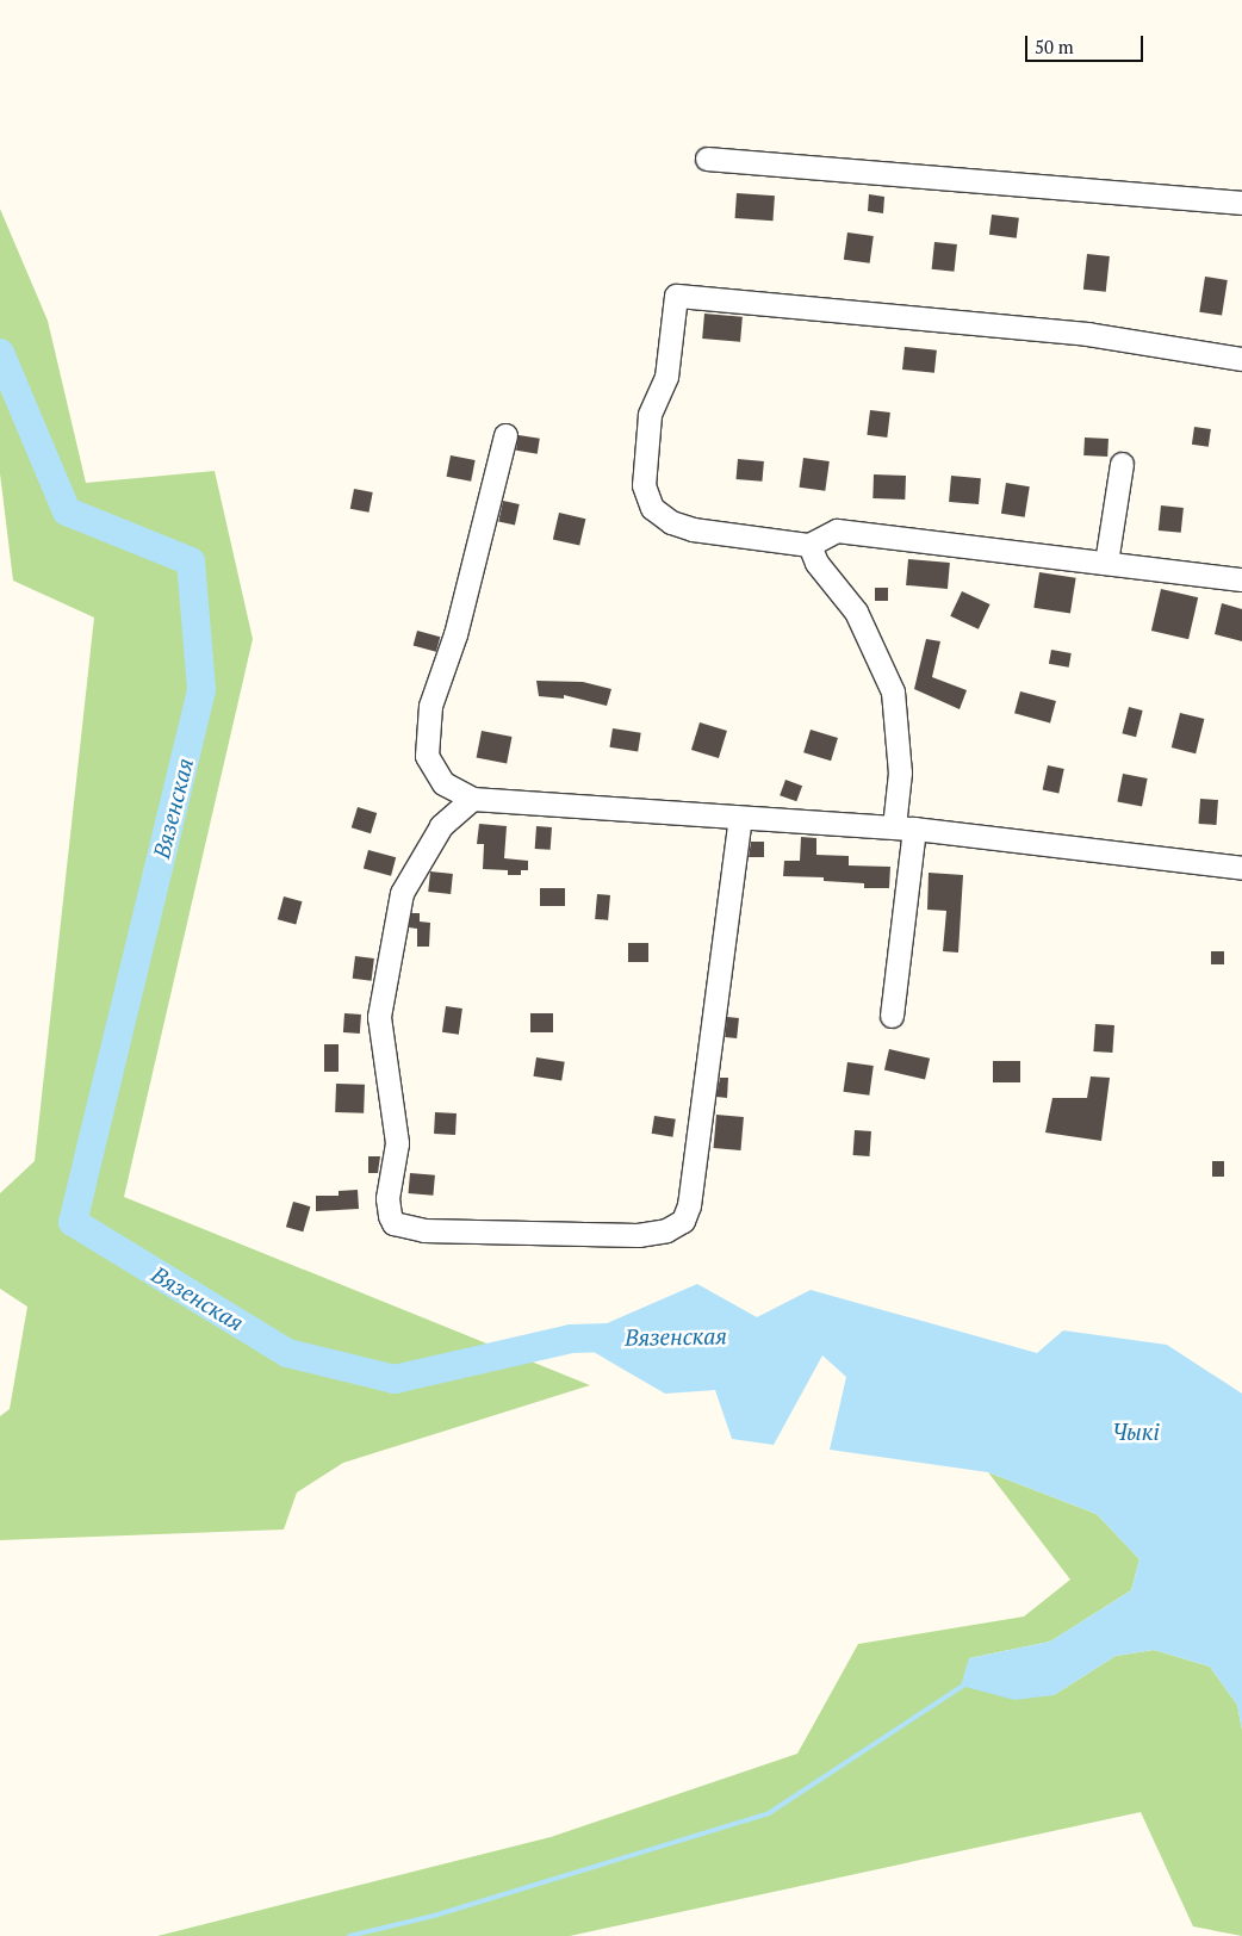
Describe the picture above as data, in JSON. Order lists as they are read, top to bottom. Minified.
{"water":["Вязенская","Чыкі"],"scale_bar":"50 m"}
